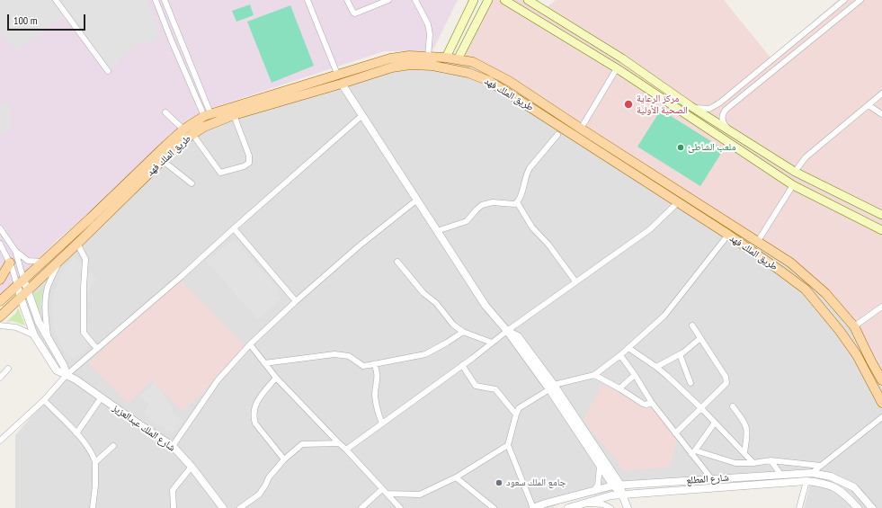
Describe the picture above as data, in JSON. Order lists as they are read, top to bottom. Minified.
{"streets":{"main road":["طريق الملك فهد"],"street":["شارع الملك عبدالعزيز","شارع المطلع"]},"crossings":[["طريق الملك فهد","شارع الملك عبدالعزيز"]],"places":["مركز الرعاية الصحية الأولية","ملعب الشاطئ","جامع الملك سعود"],"scale_bar":"100 m"}
